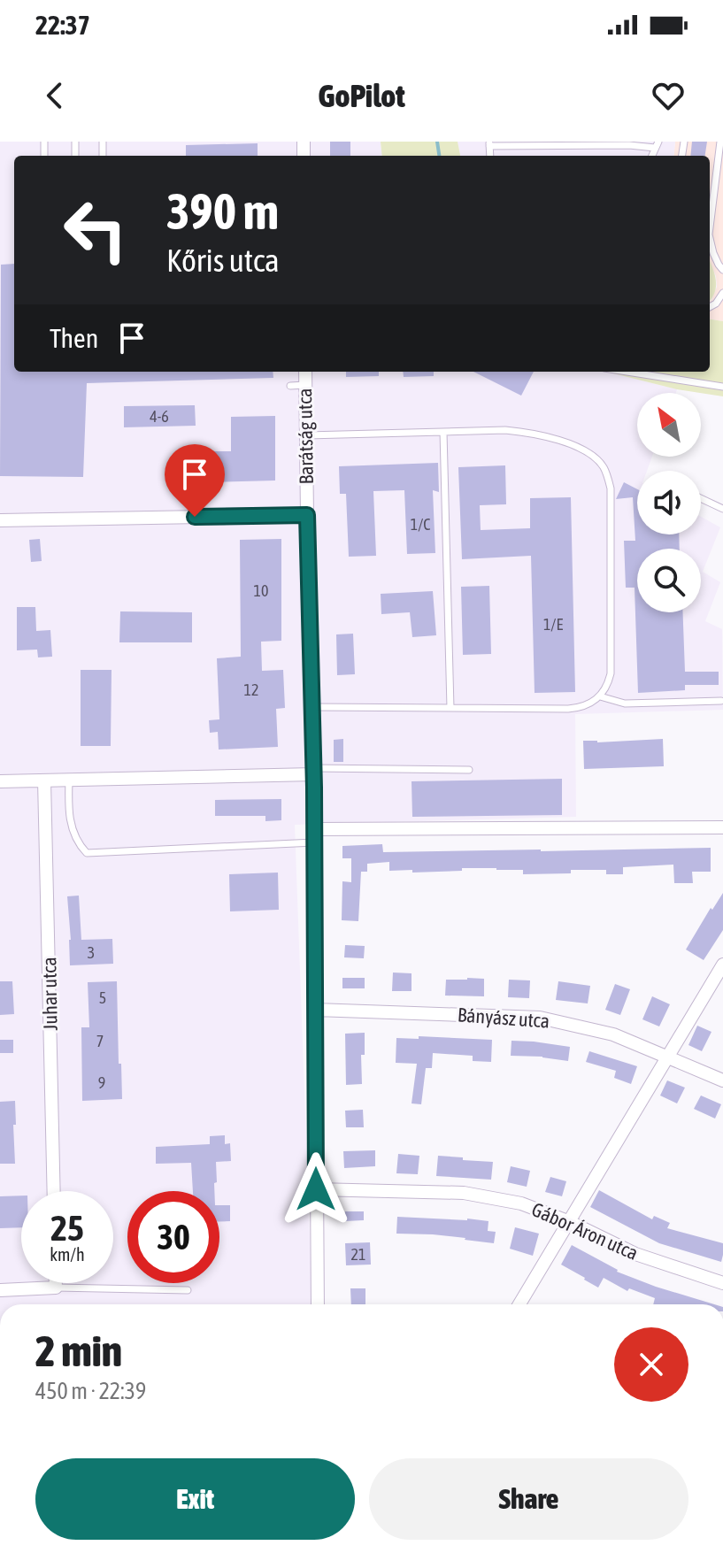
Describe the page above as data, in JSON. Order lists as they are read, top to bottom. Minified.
{"streets":{"street":["Barátság utca","Juhar utca","Bányász utca","Gábor Áron utca"]},"crossings":[["Barátság utca","Bányász utca"],["Barátság utca","Gábor Áron utca"]],"house_numbers":["4-6","1/C","10","1/E","12","3","5","7","9","21"],"north":"top left","page":{"status":"22:37","header":"GoPilot","turn":["390 m","Kőris utca"],"then":"Then","speed":"25 km/h","limit":"30","heading":["2 min","450 m · 22:39"],"buttons":["Exit","Share"]}}
